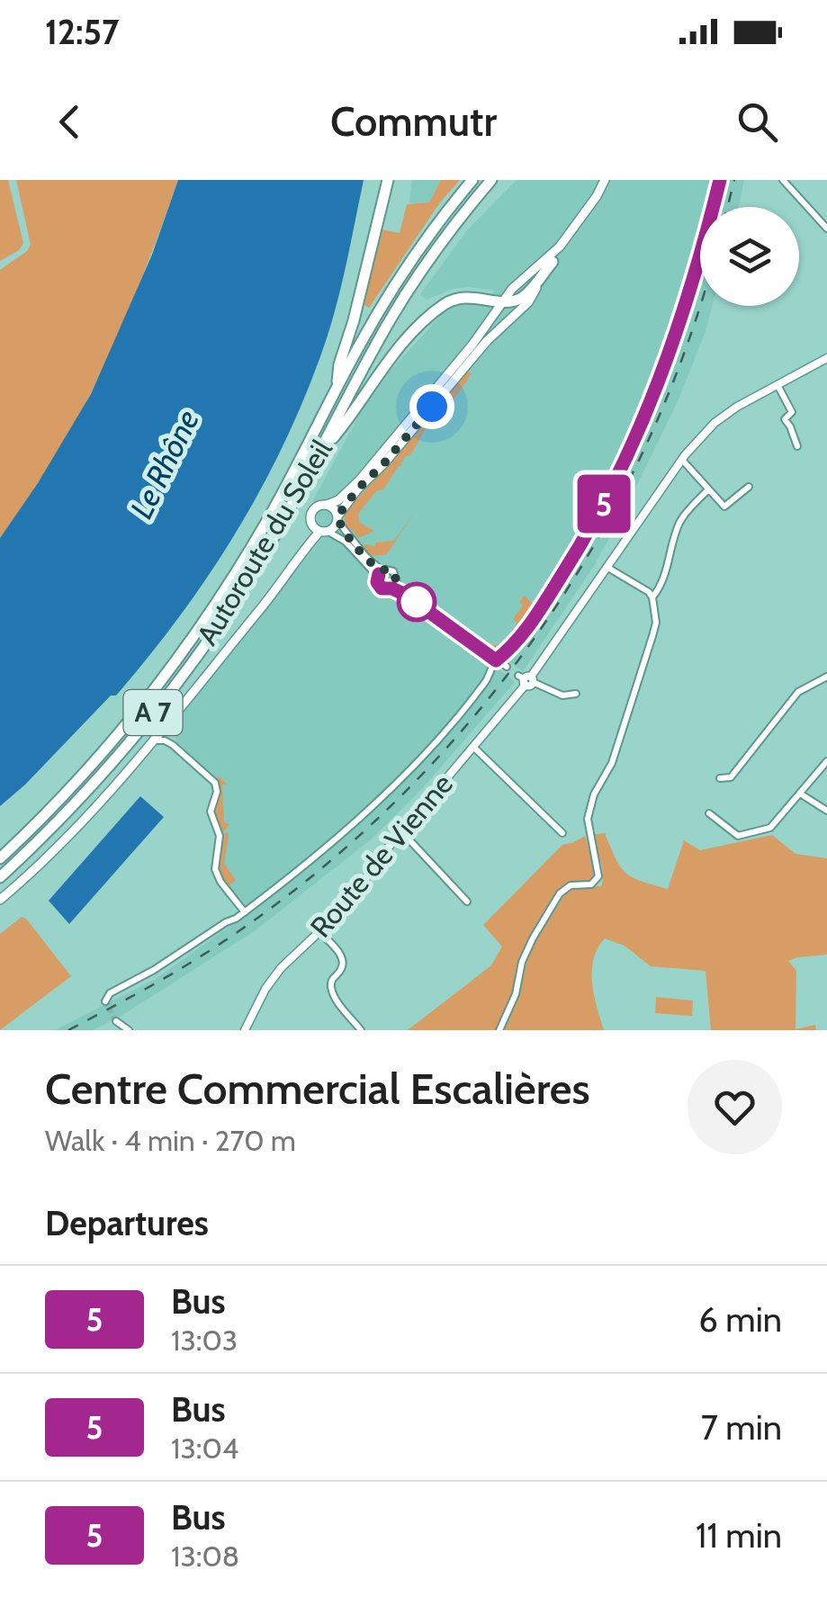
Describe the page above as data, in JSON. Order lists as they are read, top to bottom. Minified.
{"streets":{"highway":["Autoroute du Soleil","A 7"],"street":["Route de Vienne"]},"water":["Le Rhône"],"lines":["bus line 5"],"page":{"status":"12:57","header":"Commutr","on_map":"5","heading":[["Centre Commercial Escalières","Walk · 4 min · 270 m"],"Departures"],"list":[{"mark":"5","name":"Bus","note":"13:03","value":"6 min"},{"mark":"5","name":"Bus","note":"13:04","value":"7 min"},{"mark":"5","name":"Bus","note":"13:08","value":"11 min"}]}}
